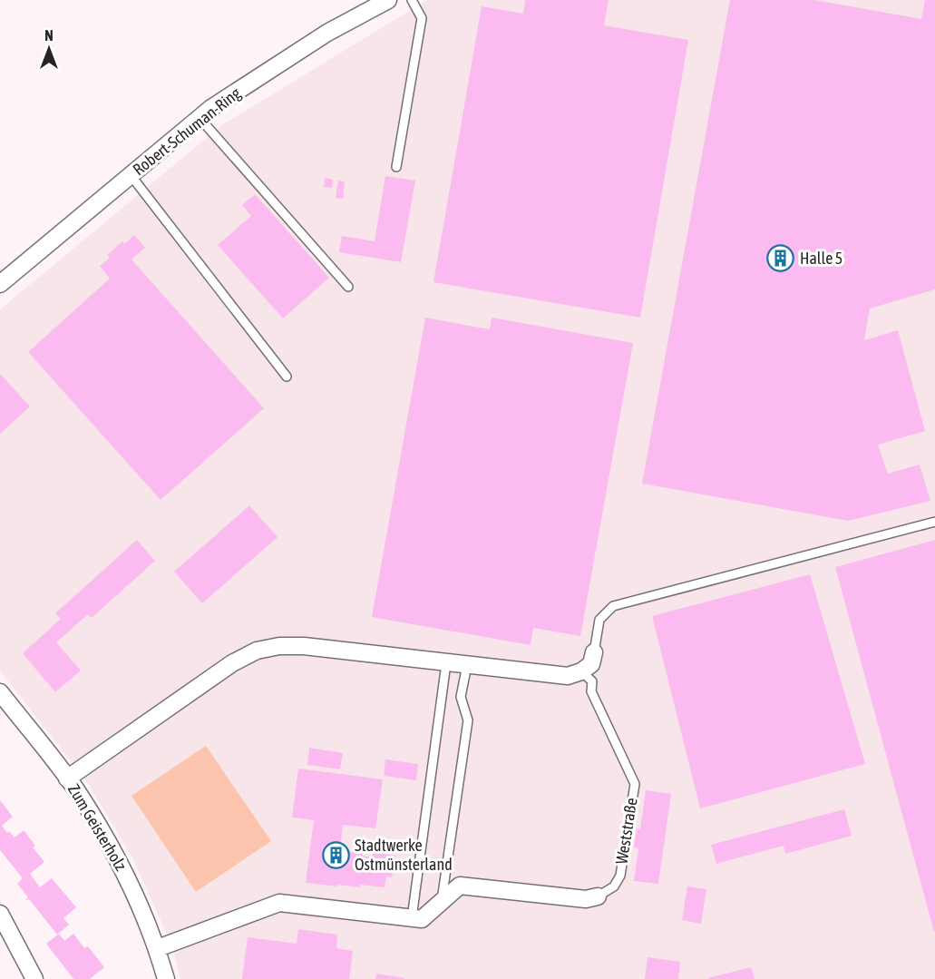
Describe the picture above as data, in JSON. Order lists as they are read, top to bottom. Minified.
{"streets":{"street":["Robert-Schuman-Ring","Zum Geisterholz","Weststraße"]},"places":{"building":["Halle 5","Stadtwerke Ostmünsterland"]},"north":"top"}
